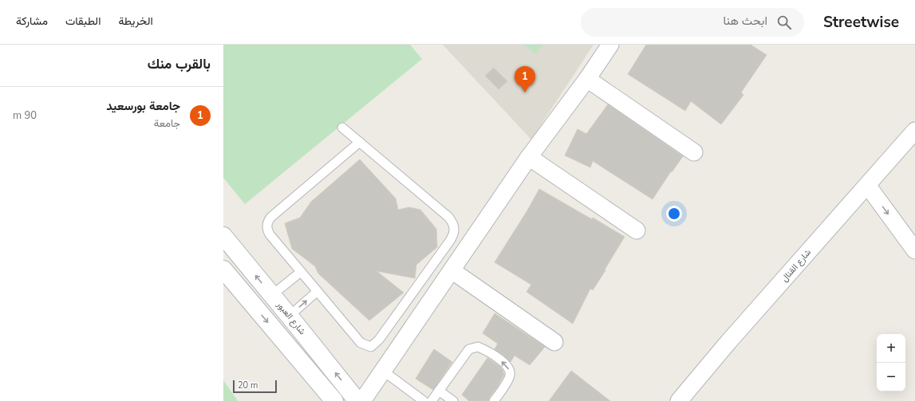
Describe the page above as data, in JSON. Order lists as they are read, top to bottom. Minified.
{"streets":{"street":["شارع القنال","شارع العبور"]},"scale_bar":"20 m","page":{"header":"Streetwise","search":"ابحث هنا","nav":["الخريطة","الطبقات","مشاركة"],"heading":"بالقرب منك","pins":"1","list":[{"mark":"1","name":"جامعة بورسعيد","note":"جامعة","value":"90 m"}],"map_buttons":["+","−"],"scale":"20 m"}}
